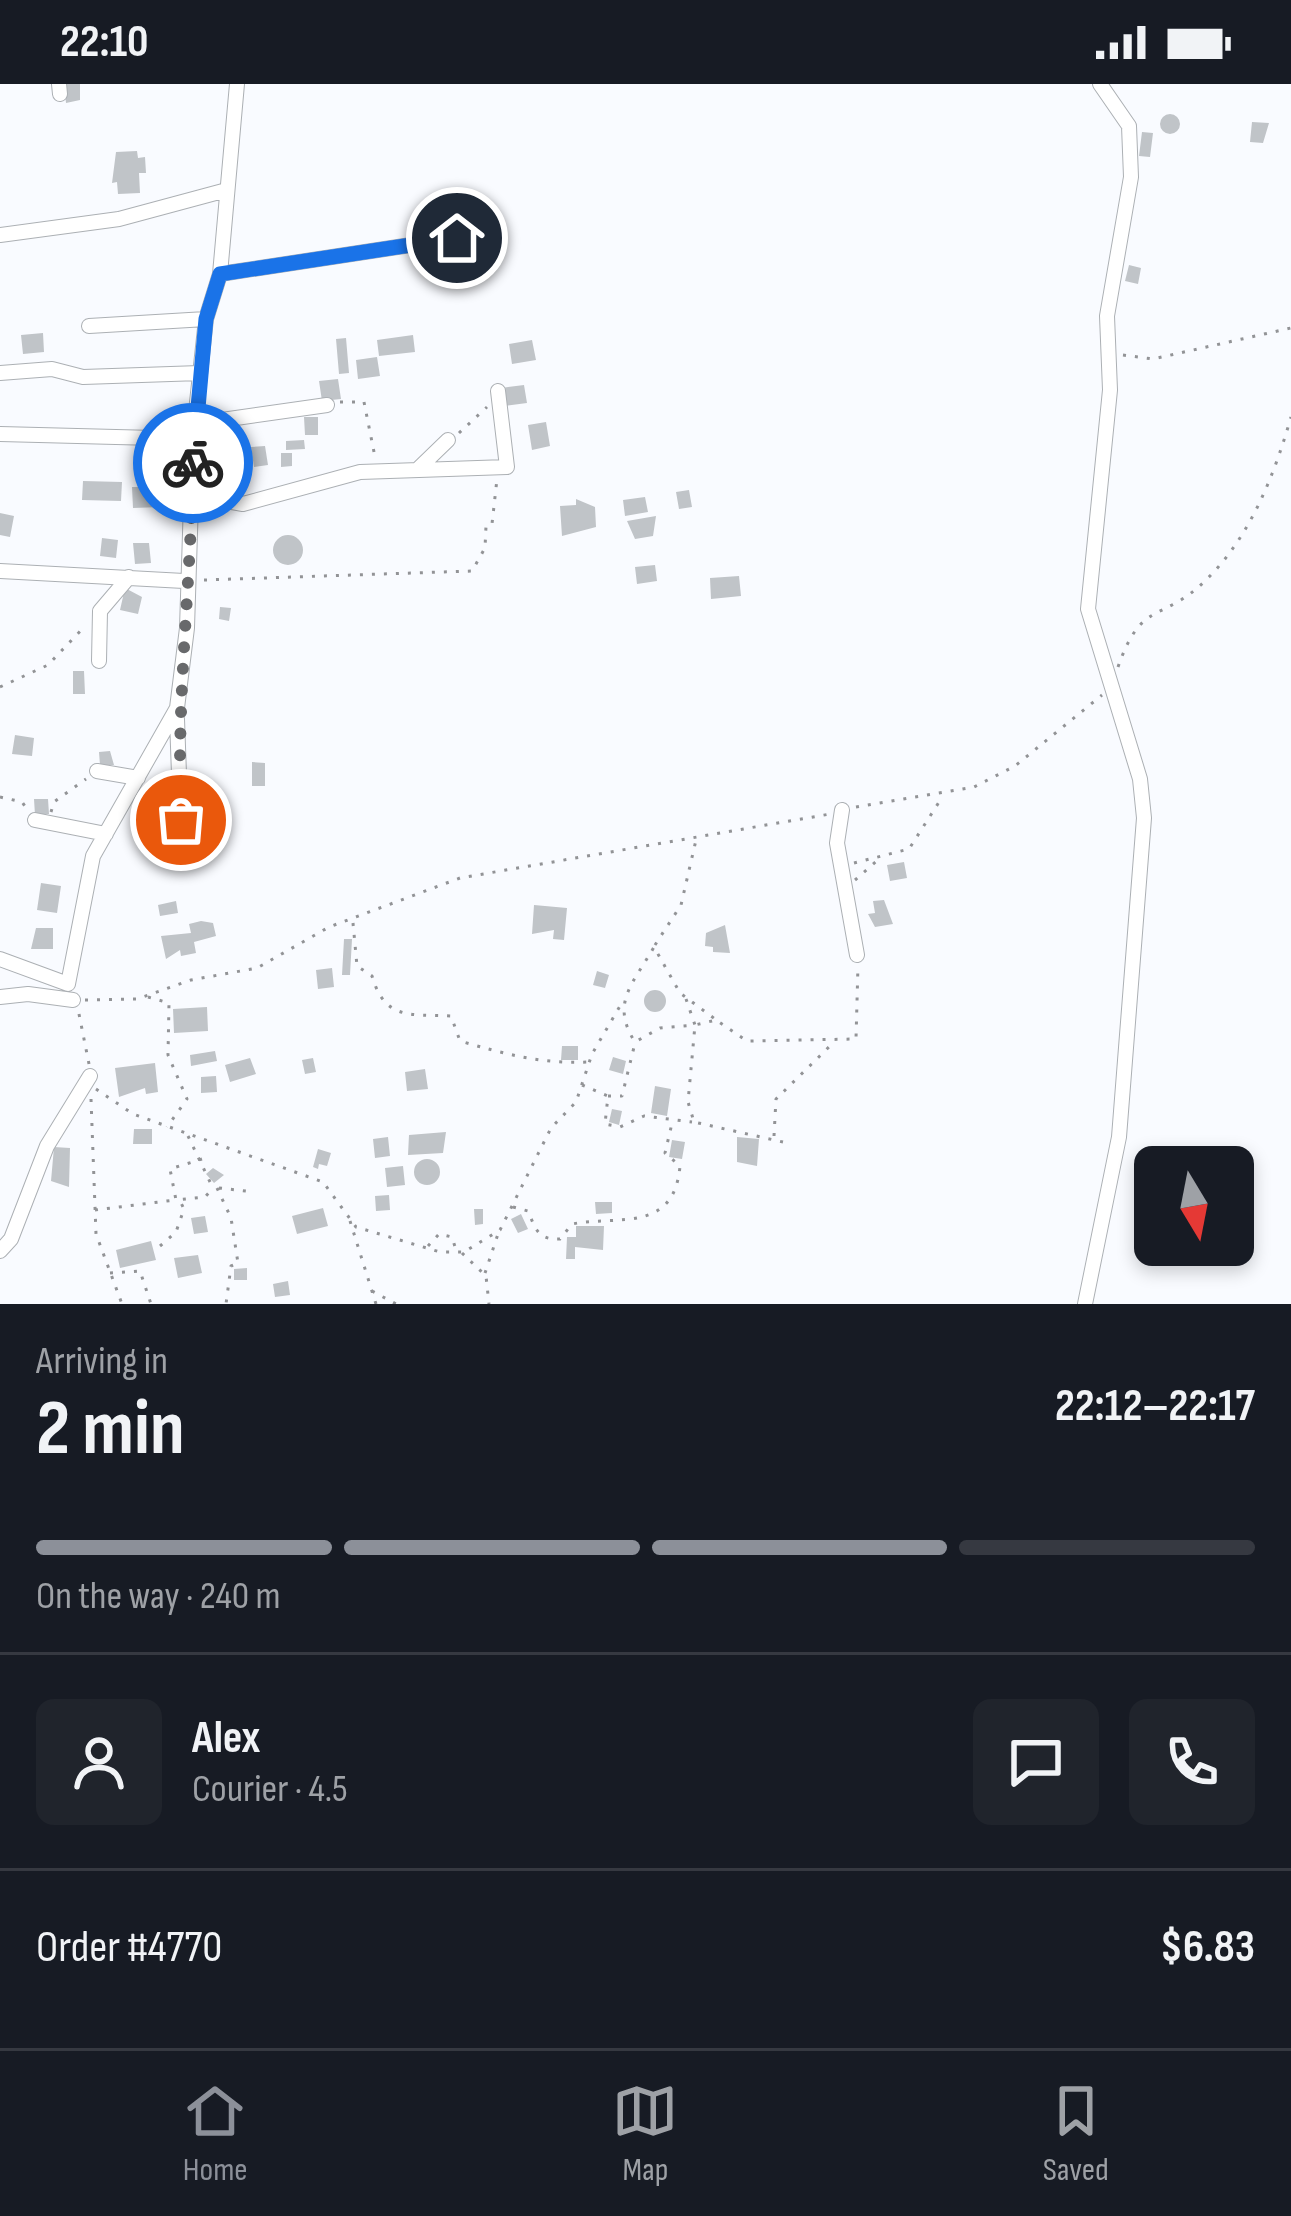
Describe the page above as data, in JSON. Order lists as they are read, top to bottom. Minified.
{"north":"bottom","page":{"status":"22:10","heading":["2 min","Arriving in","22:12–22:17"],"panel":["Alex","Courier · 4.5","Order #4770","$6.83"],"bar":"On the way · 240 m","tabs":["Home","Map","Saved"]}}
